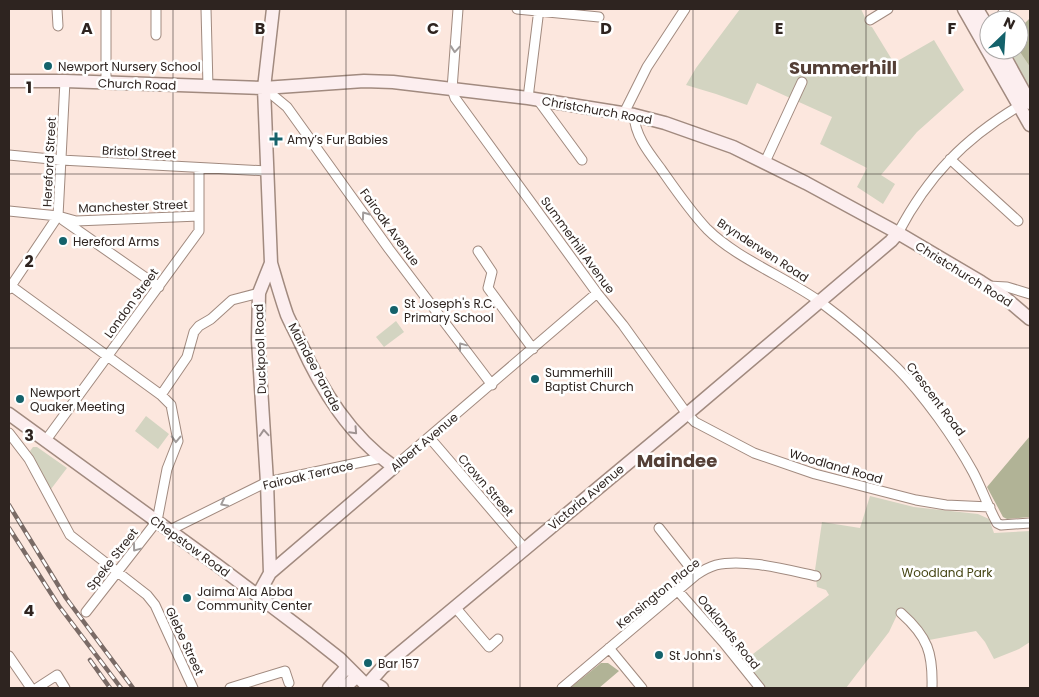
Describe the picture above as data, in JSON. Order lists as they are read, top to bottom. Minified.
{"streets":{"street":["Church Road","Christchurch Road","Bristol Street","Hereford Street","Manchester Street","Fairoak Avenue","Summerhill Avenue","Brynderwen Road","London Street","Duckpool Road","Maindee Parade","Crescent Road","Albert Avenue","Woodland Road","Fairoak Terrace","Crown Street","Victoria Avenue","Chepstow Road","Speke Street","Kensington Place","Oaklands Road","Glebe Street"]},"crossings":[["Church Road","Christchurch Road"],["Church Road","Hereford Street"],["Church Road","Fairoak Avenue"],["Church Road","Duckpool Road"],["Christchurch Road","Fairoak Avenue"],["Christchurch Road","Summerhill Avenue"],["Christchurch Road","Brynderwen Road"],["Christchurch Road","Duckpool Road"],["Christchurch Road","Victoria Avenue"],["Bristol Street","Hereford Street"],["Bristol Street","London Street"],["Bristol Street","Duckpool Road"],["Hereford Street","Manchester Street"],["Manchester Street","London Street"],["Fairoak Avenue","Duckpool Road"],["Fairoak Avenue","Albert Avenue"],["Summerhill Avenue","Albert Avenue"],["Summerhill Avenue","Woodland Road"],["Summerhill Avenue","Victoria Avenue"],["Brynderwen Road","Crescent Road"],["Brynderwen Road","Victoria Avenue"],["London Street","Chepstow Road"],["Duckpool Road","Maindee Parade"],["Duckpool Road","Albert Avenue"],["Duckpool Road","Fairoak Terrace"],["Maindee Parade","Fairoak Terrace"],["Crescent Road","Woodland Road"],["Crescent Road","Victoria Avenue"],["Albert Avenue","Crown Street"],["Albert Avenue","Chepstow Road"],["Woodland Road","Victoria Avenue"],["Fairoak Terrace","Chepstow Road"],["Crown Street","Victoria Avenue"],["Victoria Avenue","Chepstow Road"],["Chepstow Road","Speke Street"],["Speke Street","Glebe Street"],["Kensington Place","Oaklands Road"]],"one_way":["Maindee Parade","Fairoak Terrace","Speke Street"],"districts":["Summerhill","Maindee"],"parks":["Woodland Park"],"places":{"other":["Newport Nursery School","Hereford Arms","St Joseph's R.C. Primary School","Summerhill Baptist Church","Newport Quaker Meeting","Jaima Ala Abba Community Center","St John's","Bar 157"],"health":["Amy’s Fur Babies"]},"north":"top right","grid":{"columns":["A","B","C","D","E","F"],"rows":["1","2","3","4"]}}
